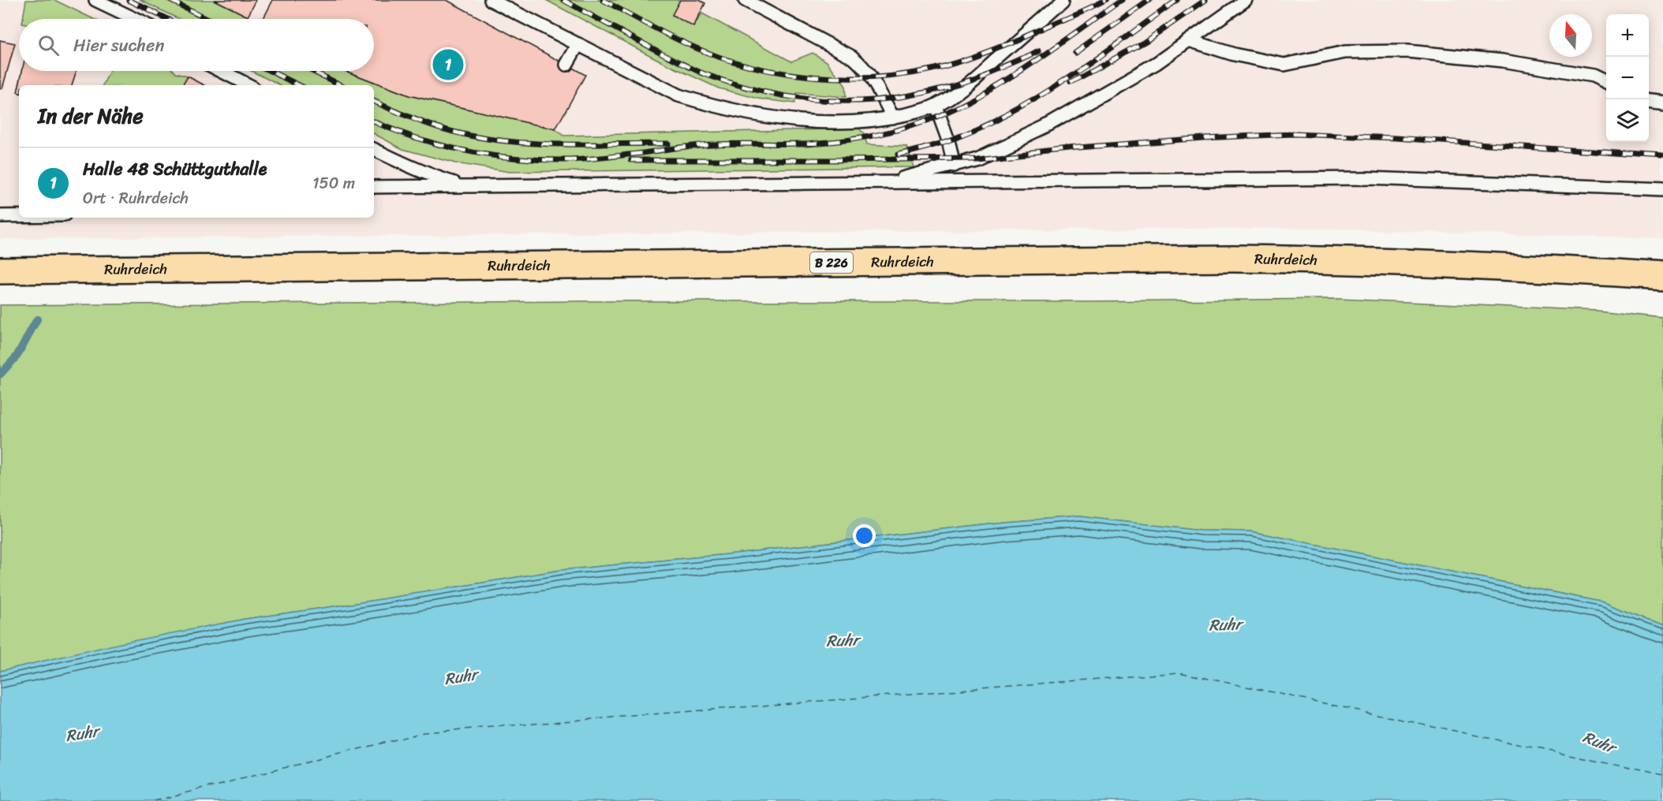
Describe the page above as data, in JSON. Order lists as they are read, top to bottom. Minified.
{"streets":{"main road":["Ruhrdeich","B 226"]},"water":["Ruhr"],"north":"top","page":{"map_buttons":["+","−"],"search":"Hier suchen","pins":"1","heading":"In der Nähe","list":[{"mark":"1","name":"Halle 48 Schüttguthalle","note":"Ort · Ruhrdeich","value":"150 m"}]}}
